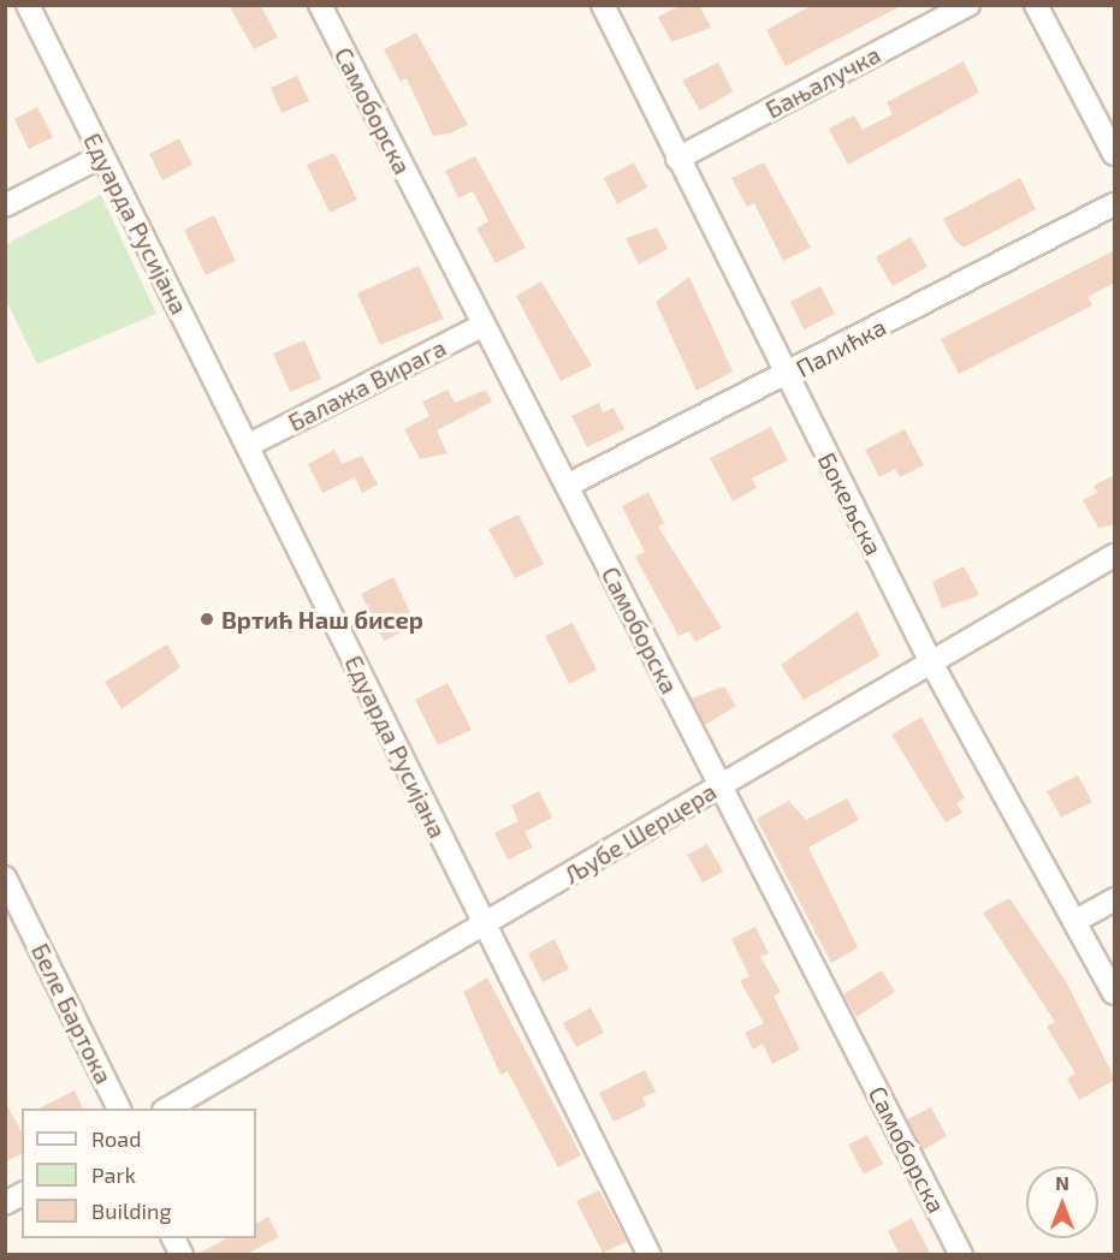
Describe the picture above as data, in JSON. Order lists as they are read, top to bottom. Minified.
{"streets":{"street":["Бањалучка","Самоборска","Едуарда Русијана","Палићка","Балажа Вирага","Бокељска","Љубе Шерцера","Беле Бартока"]},"crossings":[["Бањалучка","Бокељска"],["Самоборска","Палићка"],["Самоборска","Балажа Вирага"],["Самоборска","Љубе Шерцера"],["Едуарда Русијана","Балажа Вирага"],["Едуарда Русијана","Љубе Шерцера"],["Палићка","Бокељска"],["Бокељска","Љубе Шерцера"]],"places":["Вртић Наш бисер"],"legend":["Road","Park","Building"],"north":"top"}
